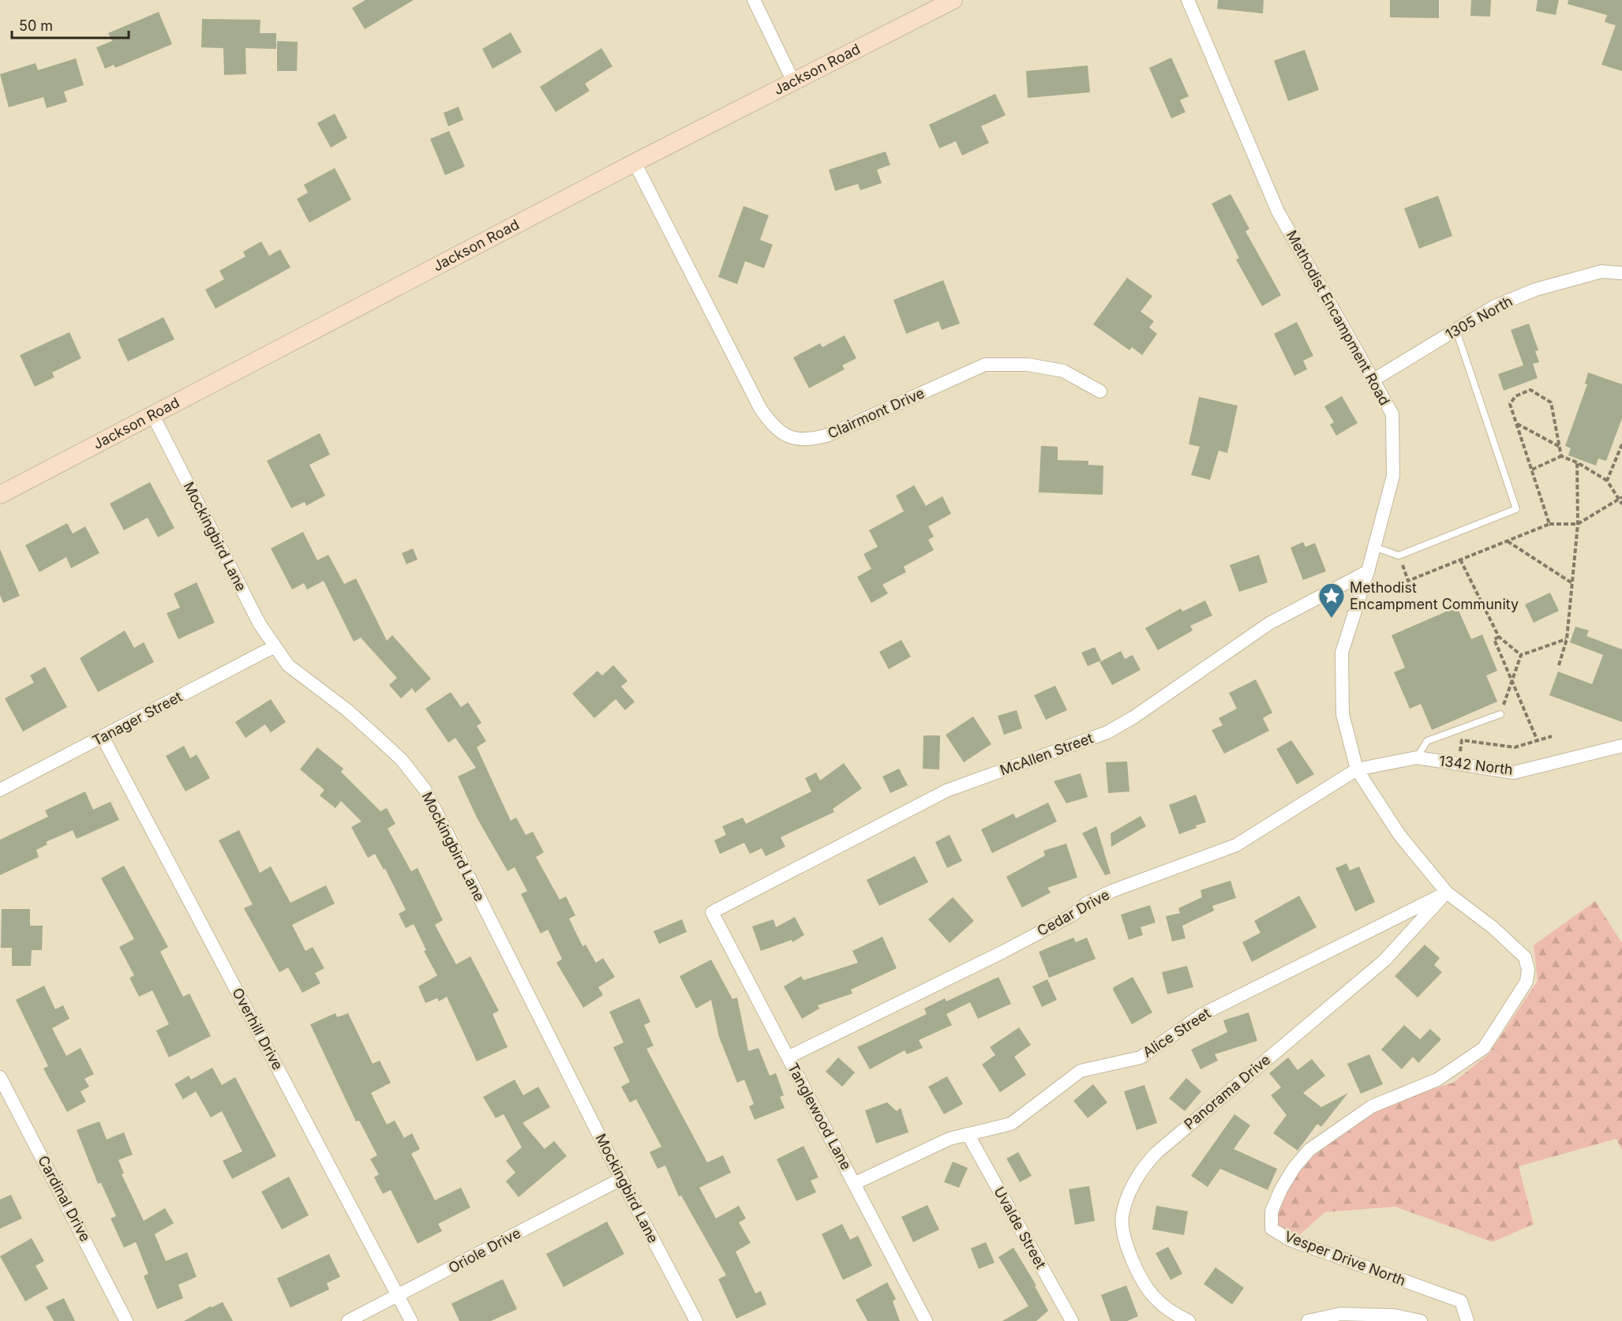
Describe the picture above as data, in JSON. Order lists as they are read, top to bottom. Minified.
{"streets":{"street":["Jackson Road","Methodist Encampment Road","1305 North","Clairmont Drive","Mockingbird Lane","Tanager Street","McAllen Street","1342 North","Cedar Drive","Overhill Drive","Alice Street","Panorama Drive","Tanglewood Lane","Cardinal Drive","Uvalde Street","Oriole Drive","Vesper Drive North"]},"crossings":[["Jackson Road","Clairmont Drive"],["Jackson Road","Mockingbird Lane"],["Methodist Encampment Road","1305 North"],["Methodist Encampment Road","McAllen Street"],["Methodist Encampment Road","1342 North"],["Methodist Encampment Road","Cedar Drive"],["Methodist Encampment Road","Alice Street"],["Methodist Encampment Road","Panorama Drive"],["Methodist Encampment Road","Vesper Drive North"],["Mockingbird Lane","Tanager Street"],["Mockingbird Lane","Oriole Drive"],["Tanager Street","Overhill Drive"],["McAllen Street","Tanglewood Lane"],["1342 North","Cedar Drive"],["Cedar Drive","Tanglewood Lane"],["Overhill Drive","Oriole Drive"],["Alice Street","Panorama Drive"],["Alice Street","Tanglewood Lane"],["Alice Street","Uvalde Street"]],"places":{"place":["Methodist Encampment Community"]},"scale_bar":"50 m"}
